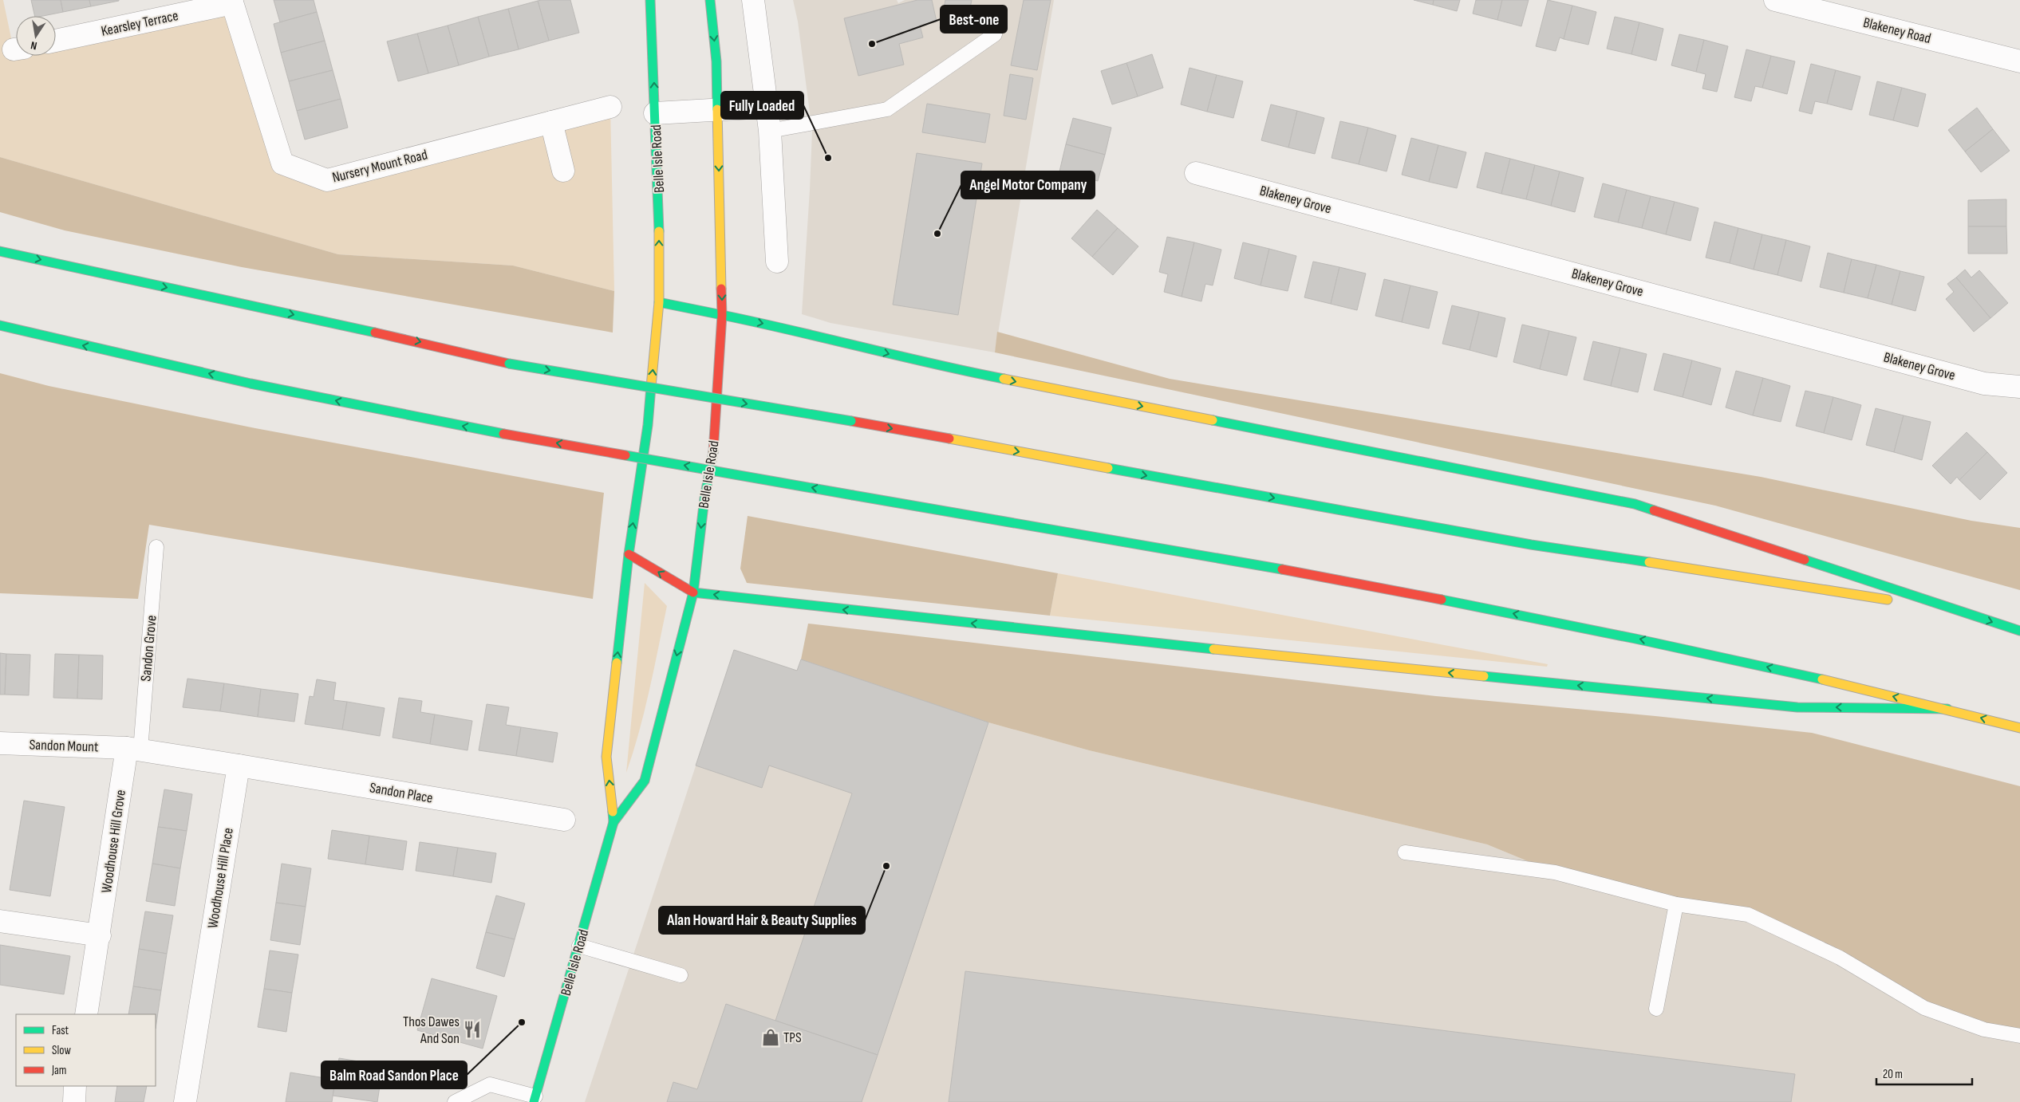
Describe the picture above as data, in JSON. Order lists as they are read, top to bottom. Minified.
{"streets":{"main road":["Belle Isle Road"],"street":["Kearsley Terrace","Blakeney Road","Nursery Mount Road","Blakeney Grove","Sandon Mount","Sandon Place","Woodhouse Hill Grove","Woodhouse Hill Place"],"lane":["Sandon Grove"]},"crossings":[["Kearsley Terrace","Nursery Mount Road"],["Sandon Grove","Sandon Mount"],["Sandon Grove","Woodhouse Hill Grove"],["Sandon Mount","Woodhouse Hill Grove"],["Sandon Place","Woodhouse Hill Place"]],"places":{"other":["Best-one","Fully Loaded","Angel Motor Company","Alan Howard Hair & Beauty Supplies","Balm Road Sandon Place"],"restaurant":["Thos Dawes And Son"],"shop":["TPS"]},"legend":["Fast","Slow","Jam"],"scale_bar":"20 m","north":"bottom"}
